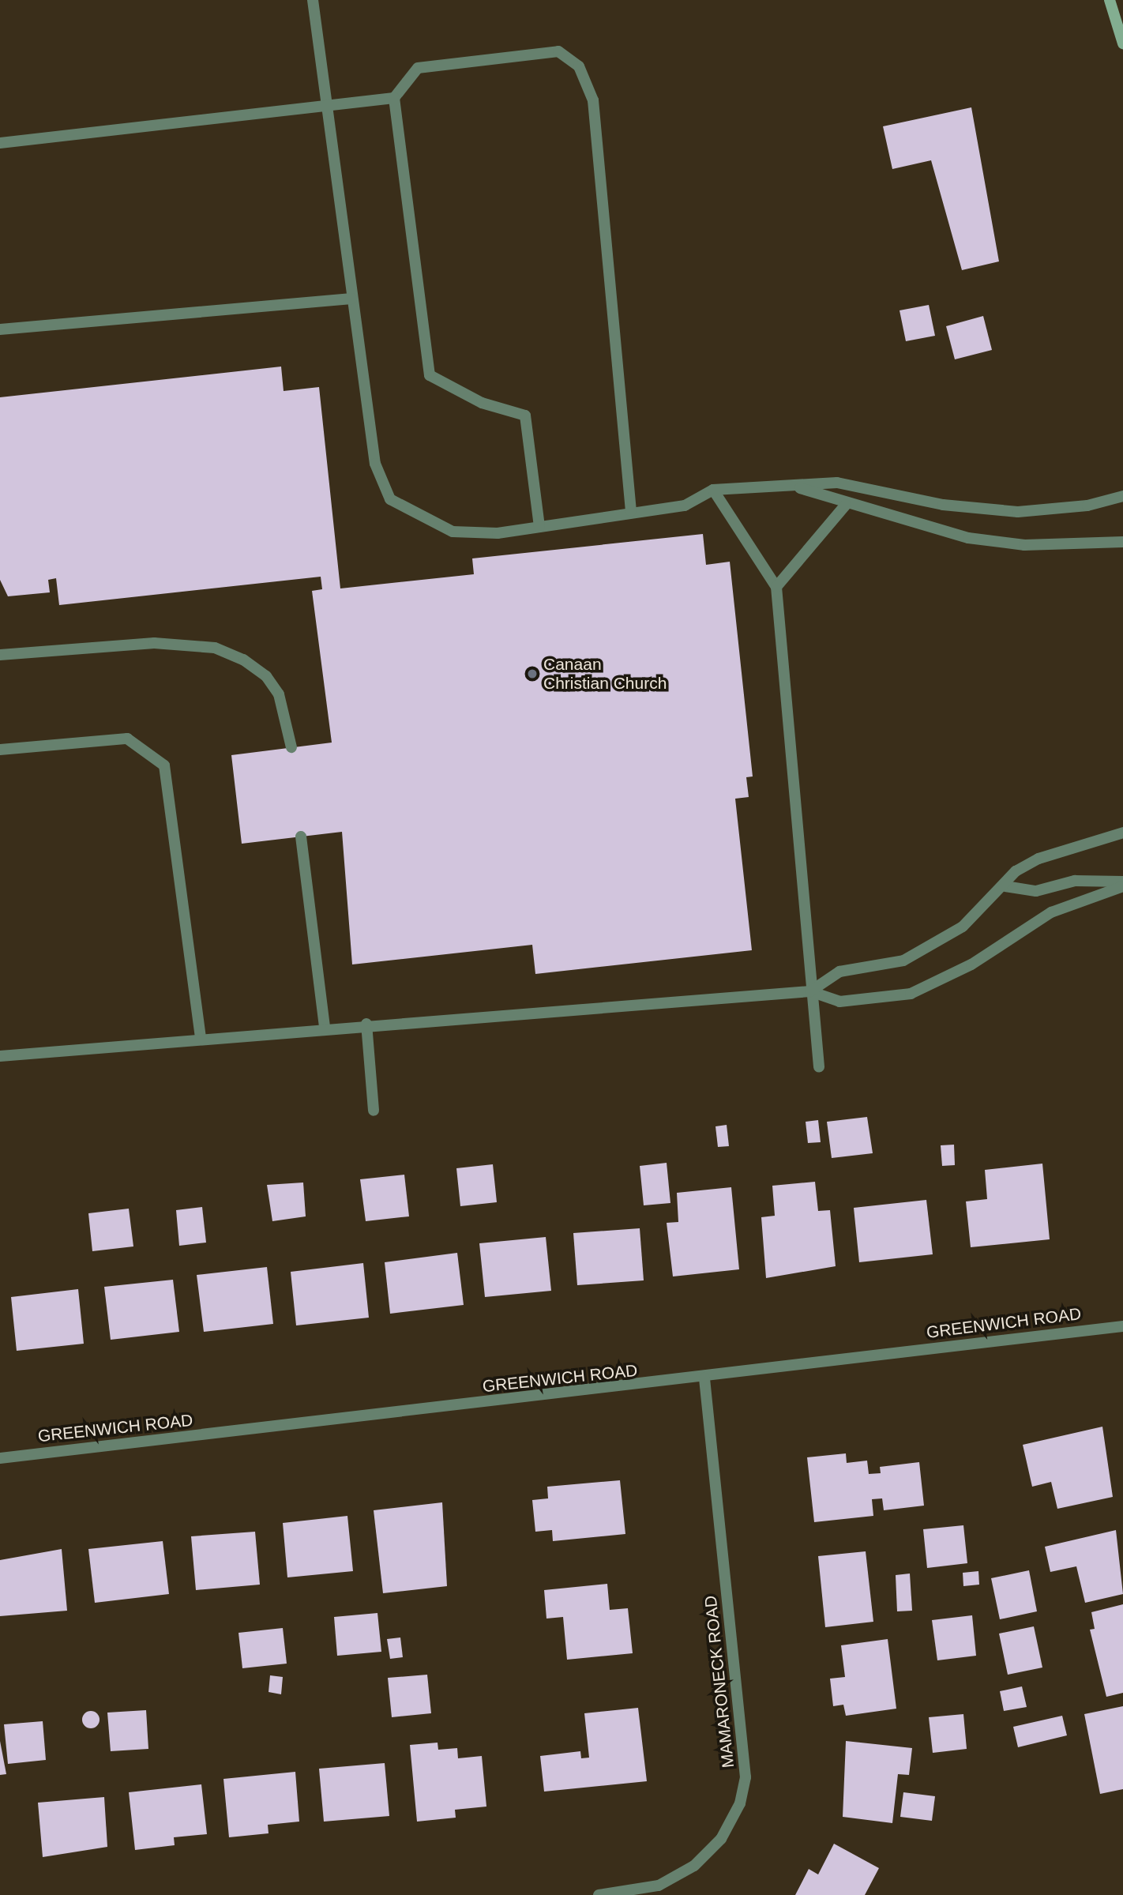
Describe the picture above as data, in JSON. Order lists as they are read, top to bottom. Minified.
{"streets":{"street":["GREENWICH ROAD","MAMARONECK ROAD"]},"crossings":[["GREENWICH ROAD","MAMARONECK ROAD"]],"places":["Canaan Christian Church"]}
